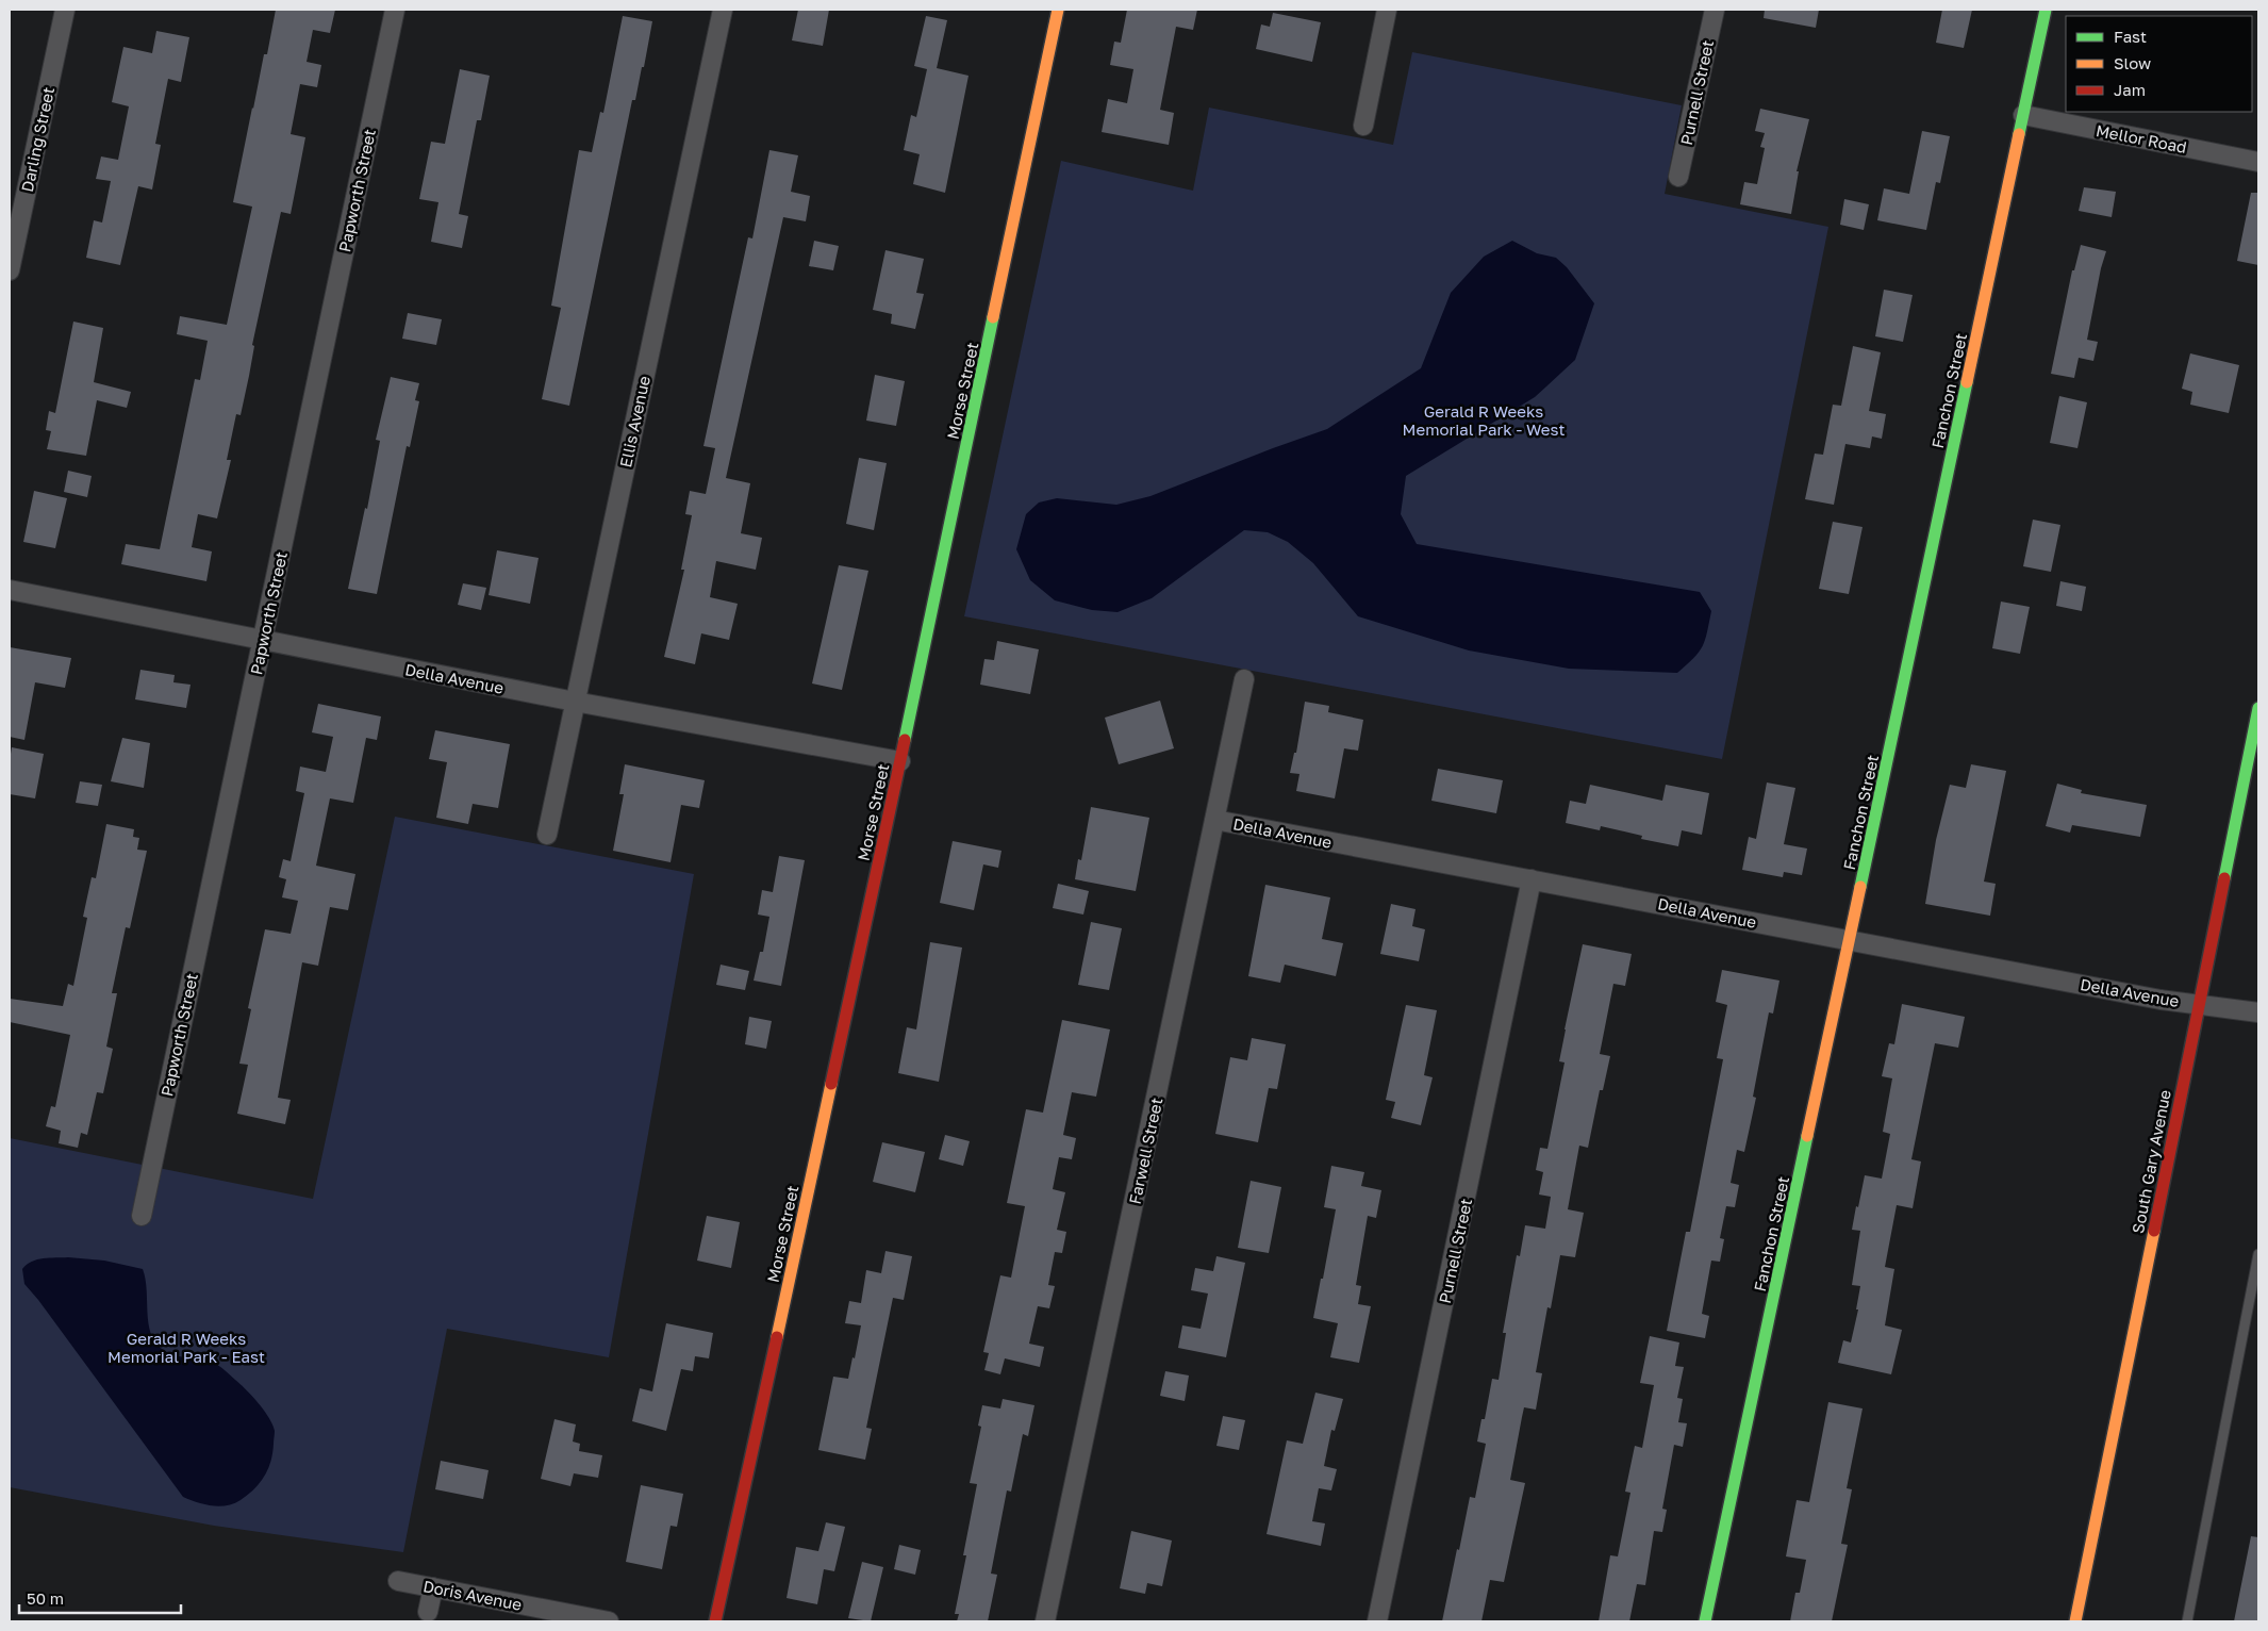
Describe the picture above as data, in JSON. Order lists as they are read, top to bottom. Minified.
{"streets":{"street":["Purnell Street","Mellor Road","Darling Street","Papworth Street","Morse Street","Fanchon Street","Ellis Avenue","Della Avenue","Farwell Street","South Gary Avenue","Doris Avenue"]},"crossings":[["Purnell Street","Della Avenue"],["Mellor Road","Fanchon Street"],["Papworth Street","Della Avenue"],["Morse Street","Della Avenue"],["Fanchon Street","Della Avenue"],["Ellis Avenue","Della Avenue"],["Della Avenue","Farwell Street"],["Della Avenue","South Gary Avenue"]],"parks":["Gerald R Weeks Memorial Park - West","Gerald R Weeks Memorial Park - East"],"legend":["Fast","Slow","Jam"],"scale_bar":"50 m"}
